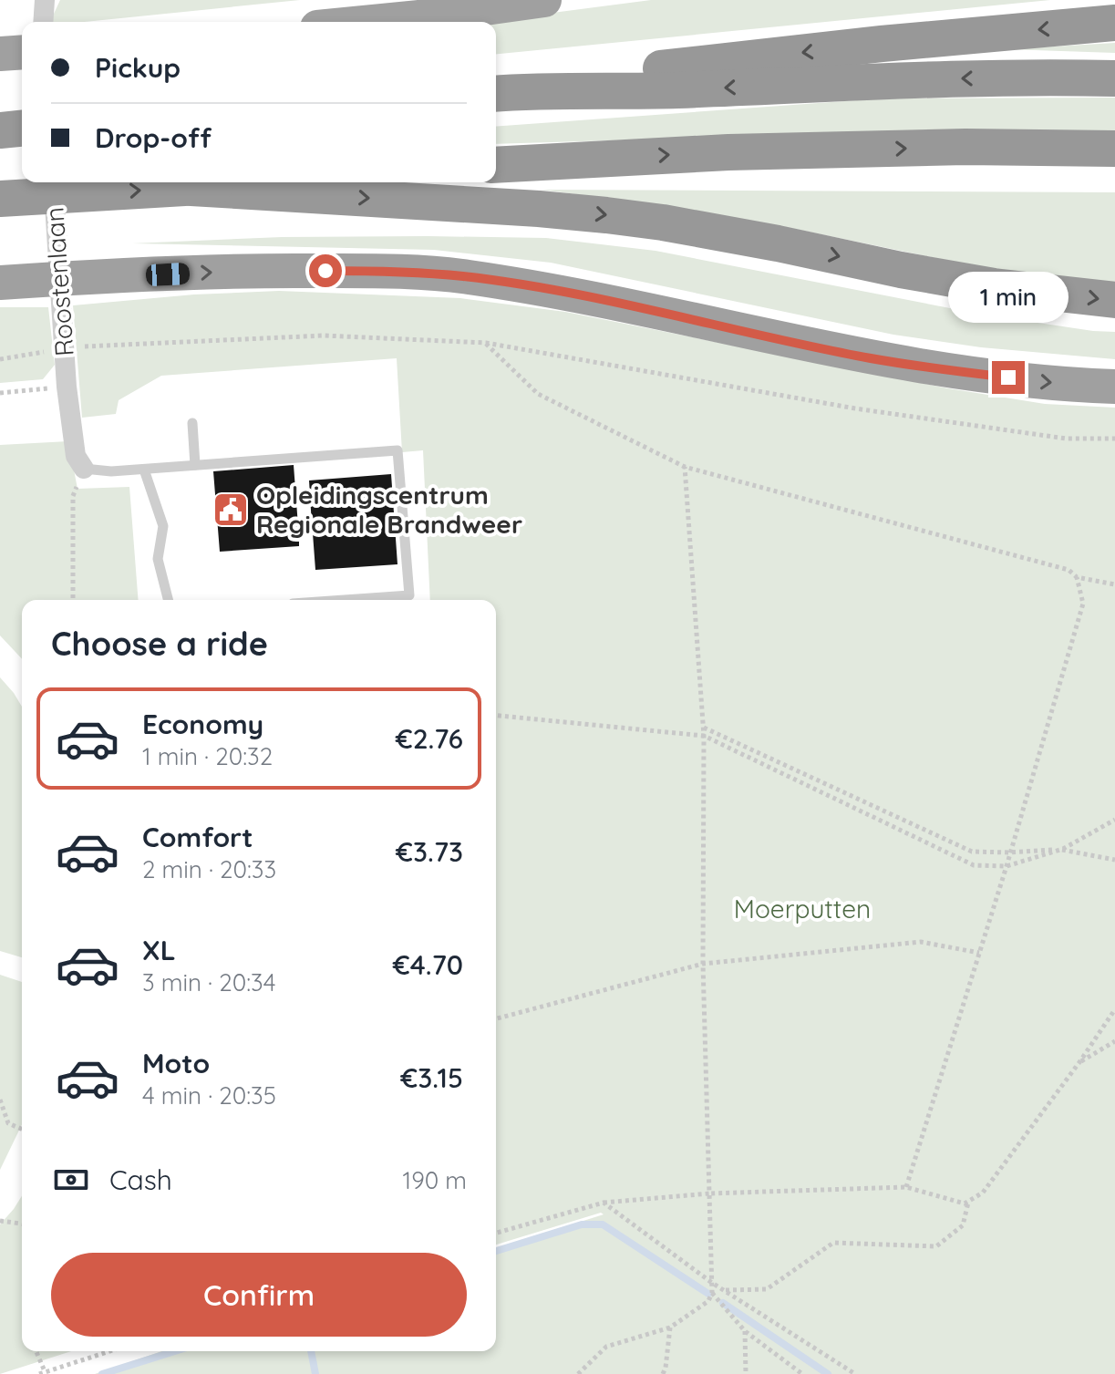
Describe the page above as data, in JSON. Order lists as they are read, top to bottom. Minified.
{"streets":{"street":["Roostenlaan"]},"parks":["Moerputten"],"places":{"public building":["Opleidingscentrum Regionale Brandweer"]},"page":{"banner":["Pickup","Drop-off"],"bubble":"1 min","heading":"Choose a ride","list":[{"name":"Economy","note":"1 min · 20:32","value":"€2.76"},{"name":"Comfort","note":"2 min · 20:33","value":"€3.73"},{"name":"XL","note":"3 min · 20:34","value":"€4.70"},{"name":"Moto","note":"4 min · 20:35","value":"€3.15"}],"pay":["Cash","190 m"],"buttons":"Confirm"}}
